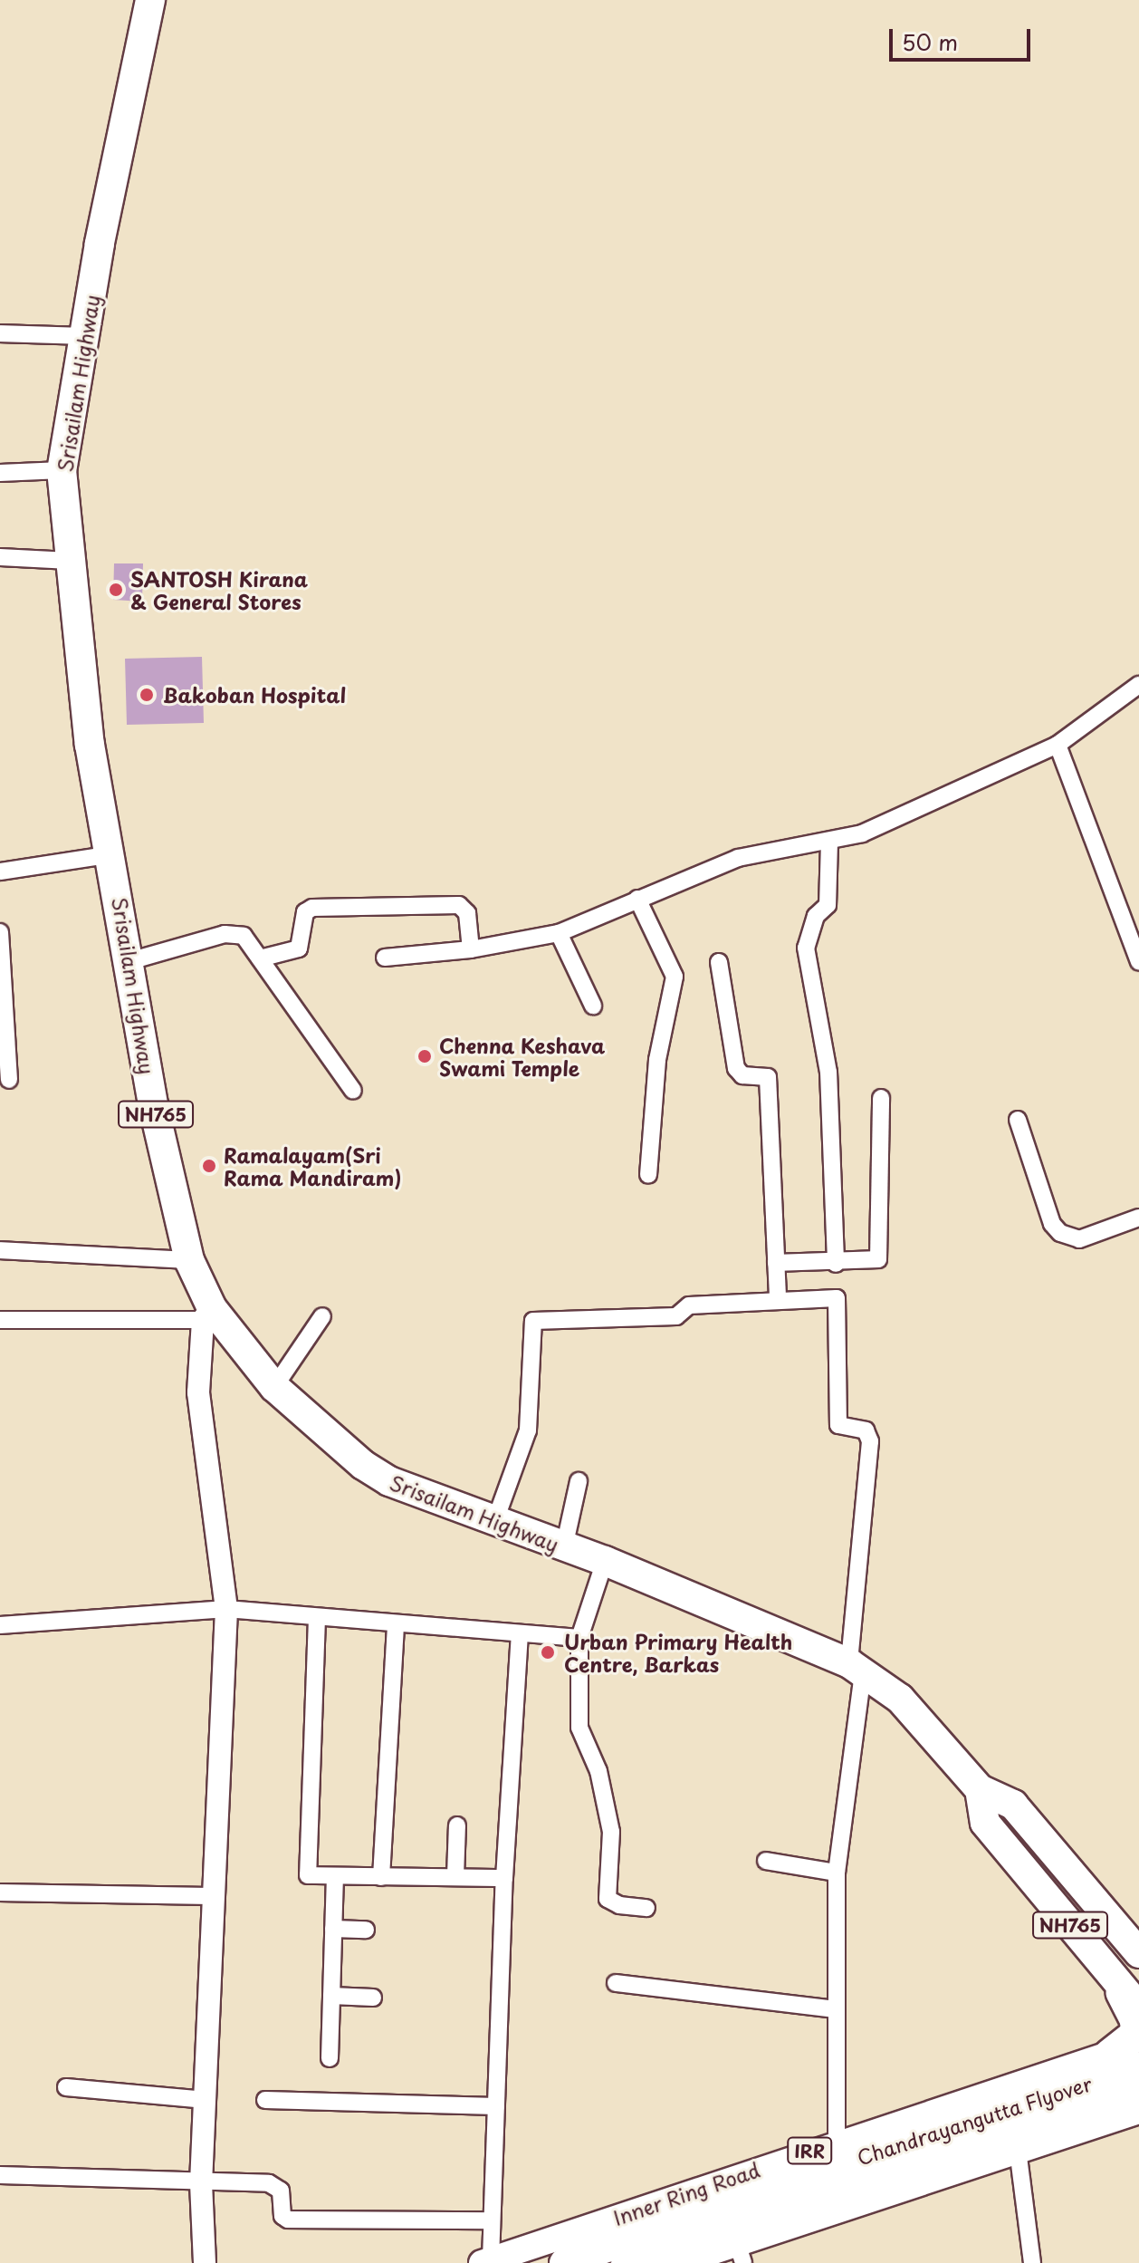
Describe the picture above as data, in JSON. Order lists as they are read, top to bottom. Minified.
{"streets":{"highway":["Srisailam Highway","NH765","Chandrayangutta Flyover","IRR"],"main road":["Inner Ring Road"]},"crossings":[["Srisailam Highway","NH765"]],"places":["SANTOSH Kirana & General Stores","Bakoban Hospital","Chenna Keshava Swami Temple","Ramalayam(Sri Rama Mandiram)","Urban Primary Health Centre, Barkas"],"scale_bar":"50 m"}
